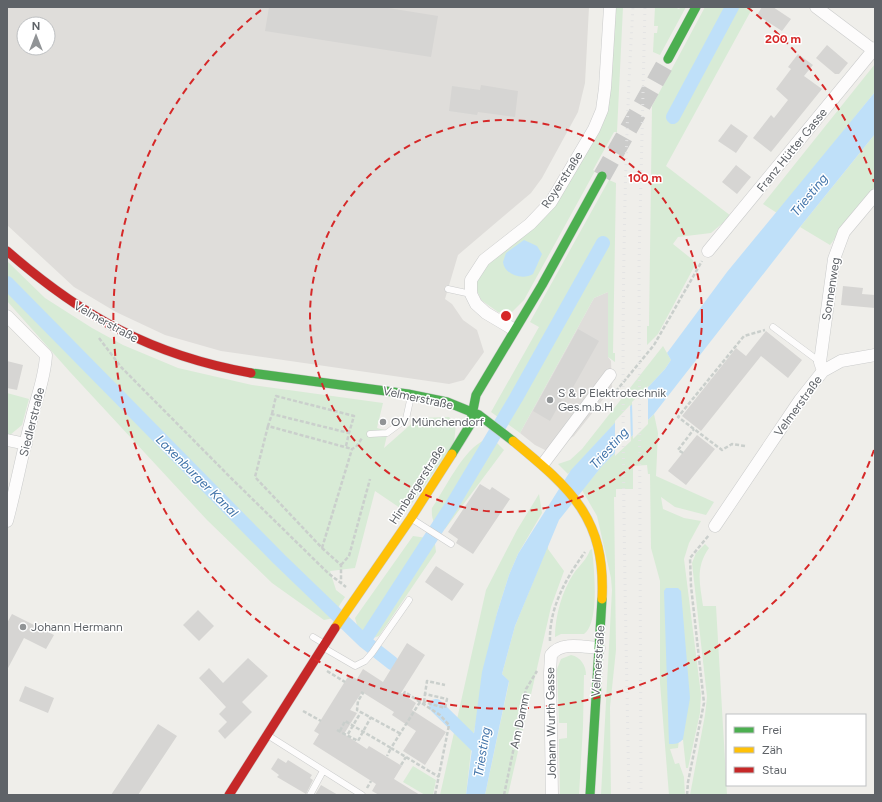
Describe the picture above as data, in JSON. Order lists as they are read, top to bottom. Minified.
{"streets":{"street":["Franz Hütter Gasse","Royerstraße","Sonnenweg","Velmerstraße","Siedlerstraße","Himbergerstraße","Johann Wurth Gasse"],"path":["Am Damm"]},"crossings":[["Sonnenweg","Velmerstraße"],["Velmerstraße","Himbergerstraße"],["Velmerstraße","Johann Wurth Gasse"]],"water":["Triesting","Laxenburger Kanal"],"places":["S & P Elektrotechnik Ges.m.b.H","OV Münchendorf","Johann Hermann"],"legend":["Frei","Zäh","Stau"],"north":"top","rings":["200 m","100 m"]}
